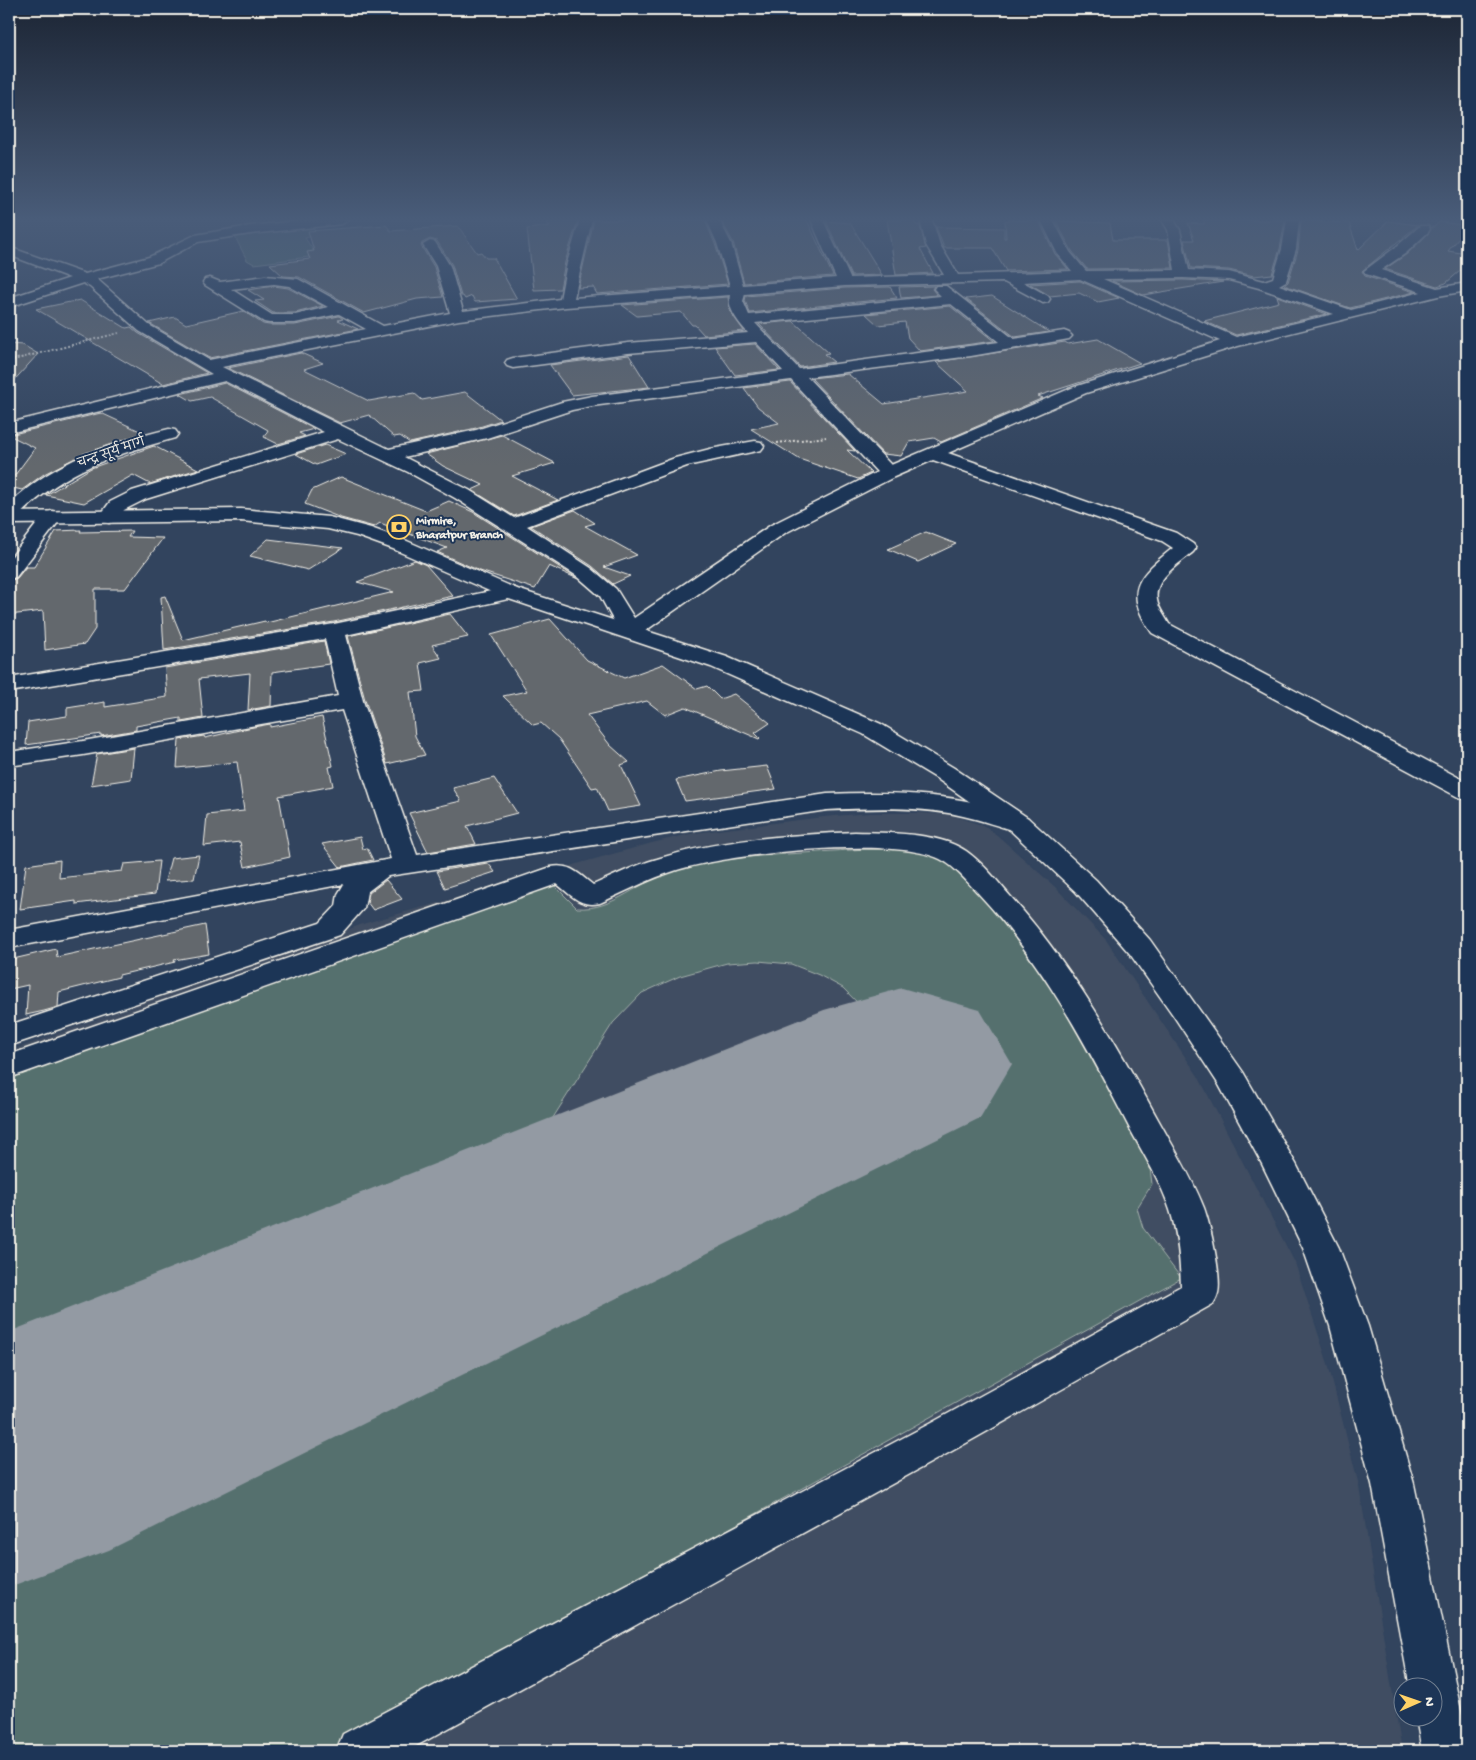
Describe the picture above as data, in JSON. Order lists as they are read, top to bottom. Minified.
{"streets":{"street":["चन्द्र सूर्य मार्ग"]},"places":{"bank":["Mirmire, Bharatpur Branch"]},"north":"right"}
